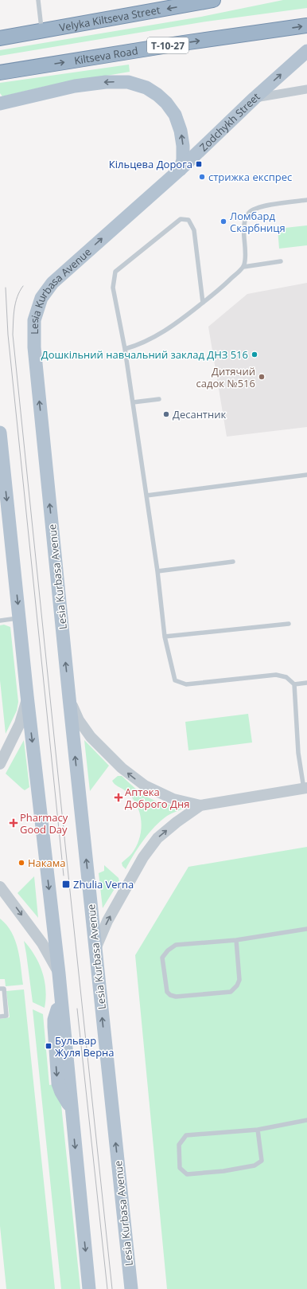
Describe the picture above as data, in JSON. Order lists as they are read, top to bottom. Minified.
{"streets":{"highway":["Velyka Kiltseva Street","Т-10-27","Kiltseva Road"],"main road":["Zodchykh Street","Lesia Kurbasa Avenue"]},"crossings":[["Zodchykh Street","Lesia Kurbasa Avenue"]],"one_way":["Velyka Kiltseva Street","Kiltseva Road"],"places":{"transit":["Кільцева Дорога","Zhulia Verna","Бульвар Жуля Верна"],"other":["стрижка експрес","Ломбард Скарбниця","Дошкільний навчальний заклад ДНЗ 516","Дитячий садок №516","Десантник","Накама"],"health":["Аптека Доброго Дня","Pharmacy Good Day"]}}
